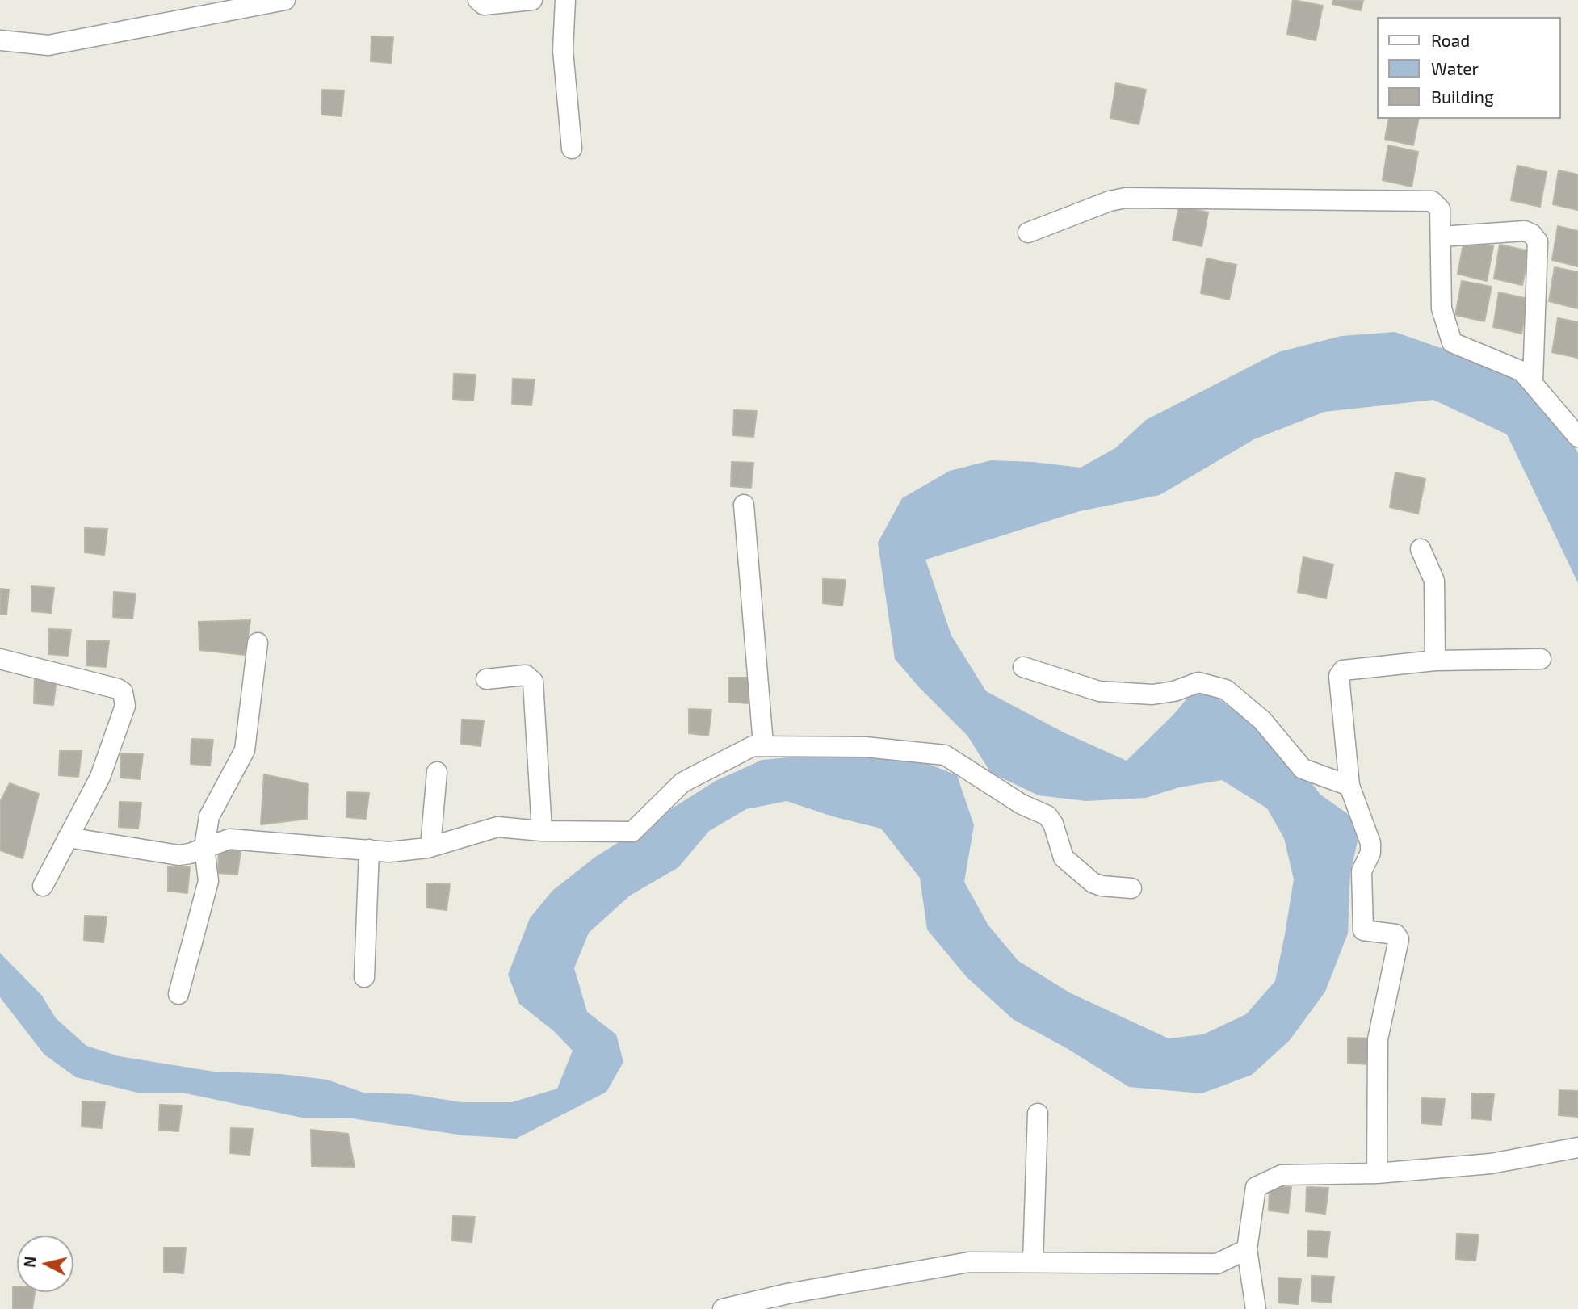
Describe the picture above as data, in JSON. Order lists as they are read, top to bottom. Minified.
{"legend":["Road","Water","Building"],"north":"left"}
